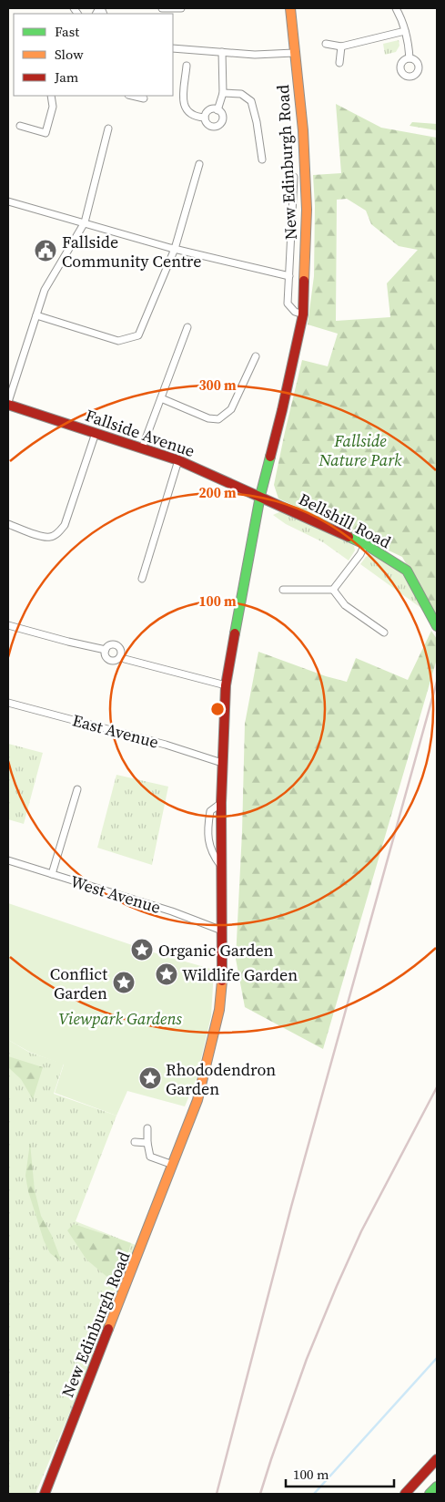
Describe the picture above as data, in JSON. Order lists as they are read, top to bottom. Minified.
{"streets":{"main road":["New Edinburgh Road","Fallside Avenue","Bellshill Road"],"street":["East Avenue","West Avenue"]},"crossings":[["New Edinburgh Road","Fallside Avenue"],["New Edinburgh Road","Bellshill Road"],["New Edinburgh Road","East Avenue"],["New Edinburgh Road","West Avenue"],["Fallside Avenue","Bellshill Road"]],"parks":["Fallside Nature Park","Viewpark Gardens"],"places":{"public building":["Fallside Community Centre"],"place":["Organic Garden","Wildlife Garden","Conflict Garden","Rhododendron Garden"]},"legend":["Fast","Slow","Jam"],"scale_bar":"100 m","rings":["300 m","200 m","100 m"]}
